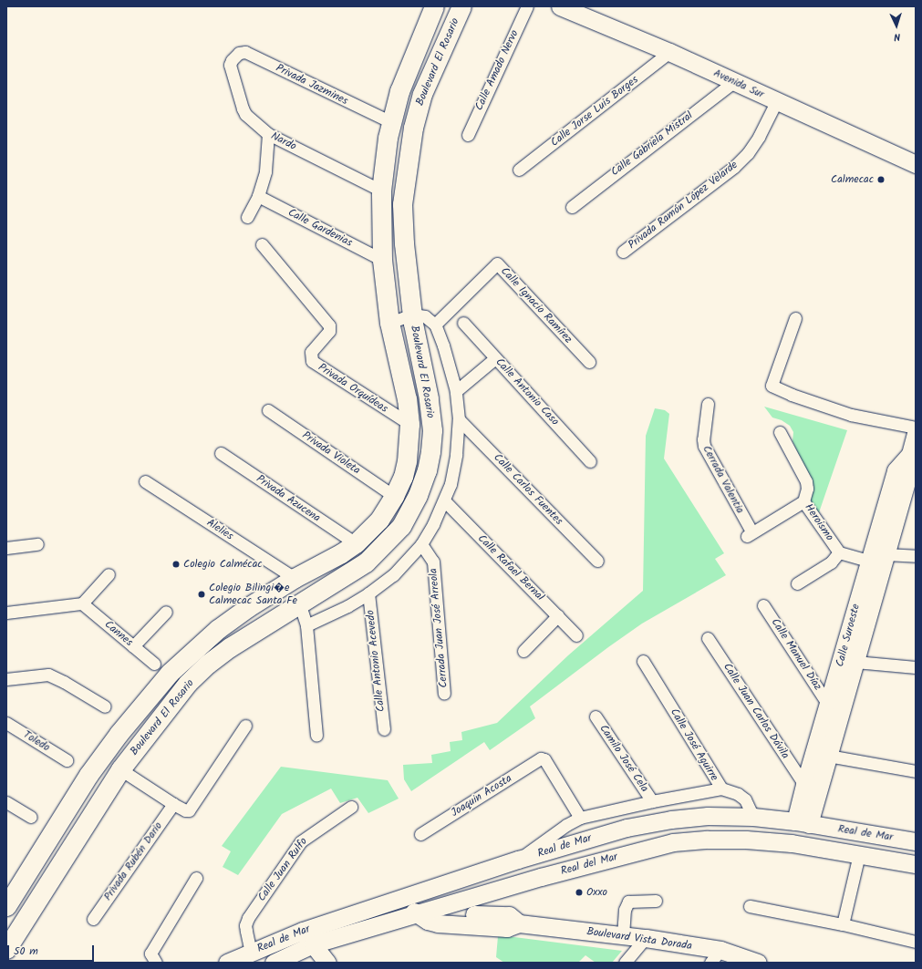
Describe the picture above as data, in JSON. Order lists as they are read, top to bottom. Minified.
{"streets":{"main road":["Boulevard El Rosario"],"street":["Calle Amado Nervo","Avenida Sur","Privada Jazmines","Calle Jorse Luis Borges","Nardo","Calle Gabriela Mistral","Privada Ramón López Velarde","Calle Gardenias","Calle Ignacio Ramírez","Privada Orquídeas","Calle Antonio Caso","Privada Violeta","Cerrada Valentia","Calle Carlos Fuentes","Privada Azucena","Heroismo","Alelies","Calle Rafael Bernal","Cerrada Juan José Arreola","Cannes","Calle Suroeste","Calle Manuel Díaz","Calle Antonio Acevedo","Calle Juan Carlos Dávila","Toledo","Calle José Aguirre","Camilo José Cela","Joaquin Acosta","Real de Mar","Privada Rubén Dario","Real del Mar","Calle Juan Rulfo","Boulevard Vista Dorada"]},"crossings":[["Boulevard El Rosario","Privada Jazmines"],["Boulevard El Rosario","Nardo"],["Boulevard El Rosario","Calle Gardenias"],["Boulevard El Rosario","Privada Orquídeas"],["Boulevard El Rosario","Privada Violeta"],["Boulevard El Rosario","Privada Azucena"],["Boulevard El Rosario","Alelies"],["Avenida Sur","Calle Jorse Luis Borges"],["Avenida Sur","Calle Gabriela Mistral"],["Avenida Sur","Privada Ramón López Velarde"],["Privada Jazmines","Nardo"],["Cerrada Valentia","Heroismo"],["Calle Suroeste","Calle Manuel Díaz"],["Calle Suroeste","Calle Juan Carlos Dávila"],["Calle Suroeste","Real de Mar"],["Calle José Aguirre","Real de Mar"],["Real de Mar","Calle Juan Rulfo"],["Real de Mar","Boulevard Vista Dorada"],["Real del Mar","Boulevard Vista Dorada"]],"places":["Calmecac","Colegio Calmécac","Colegio Bilingi�e Calmecac Santa Fe","Oxxo"],"scale_bar":"50 m","north":"bottom"}
